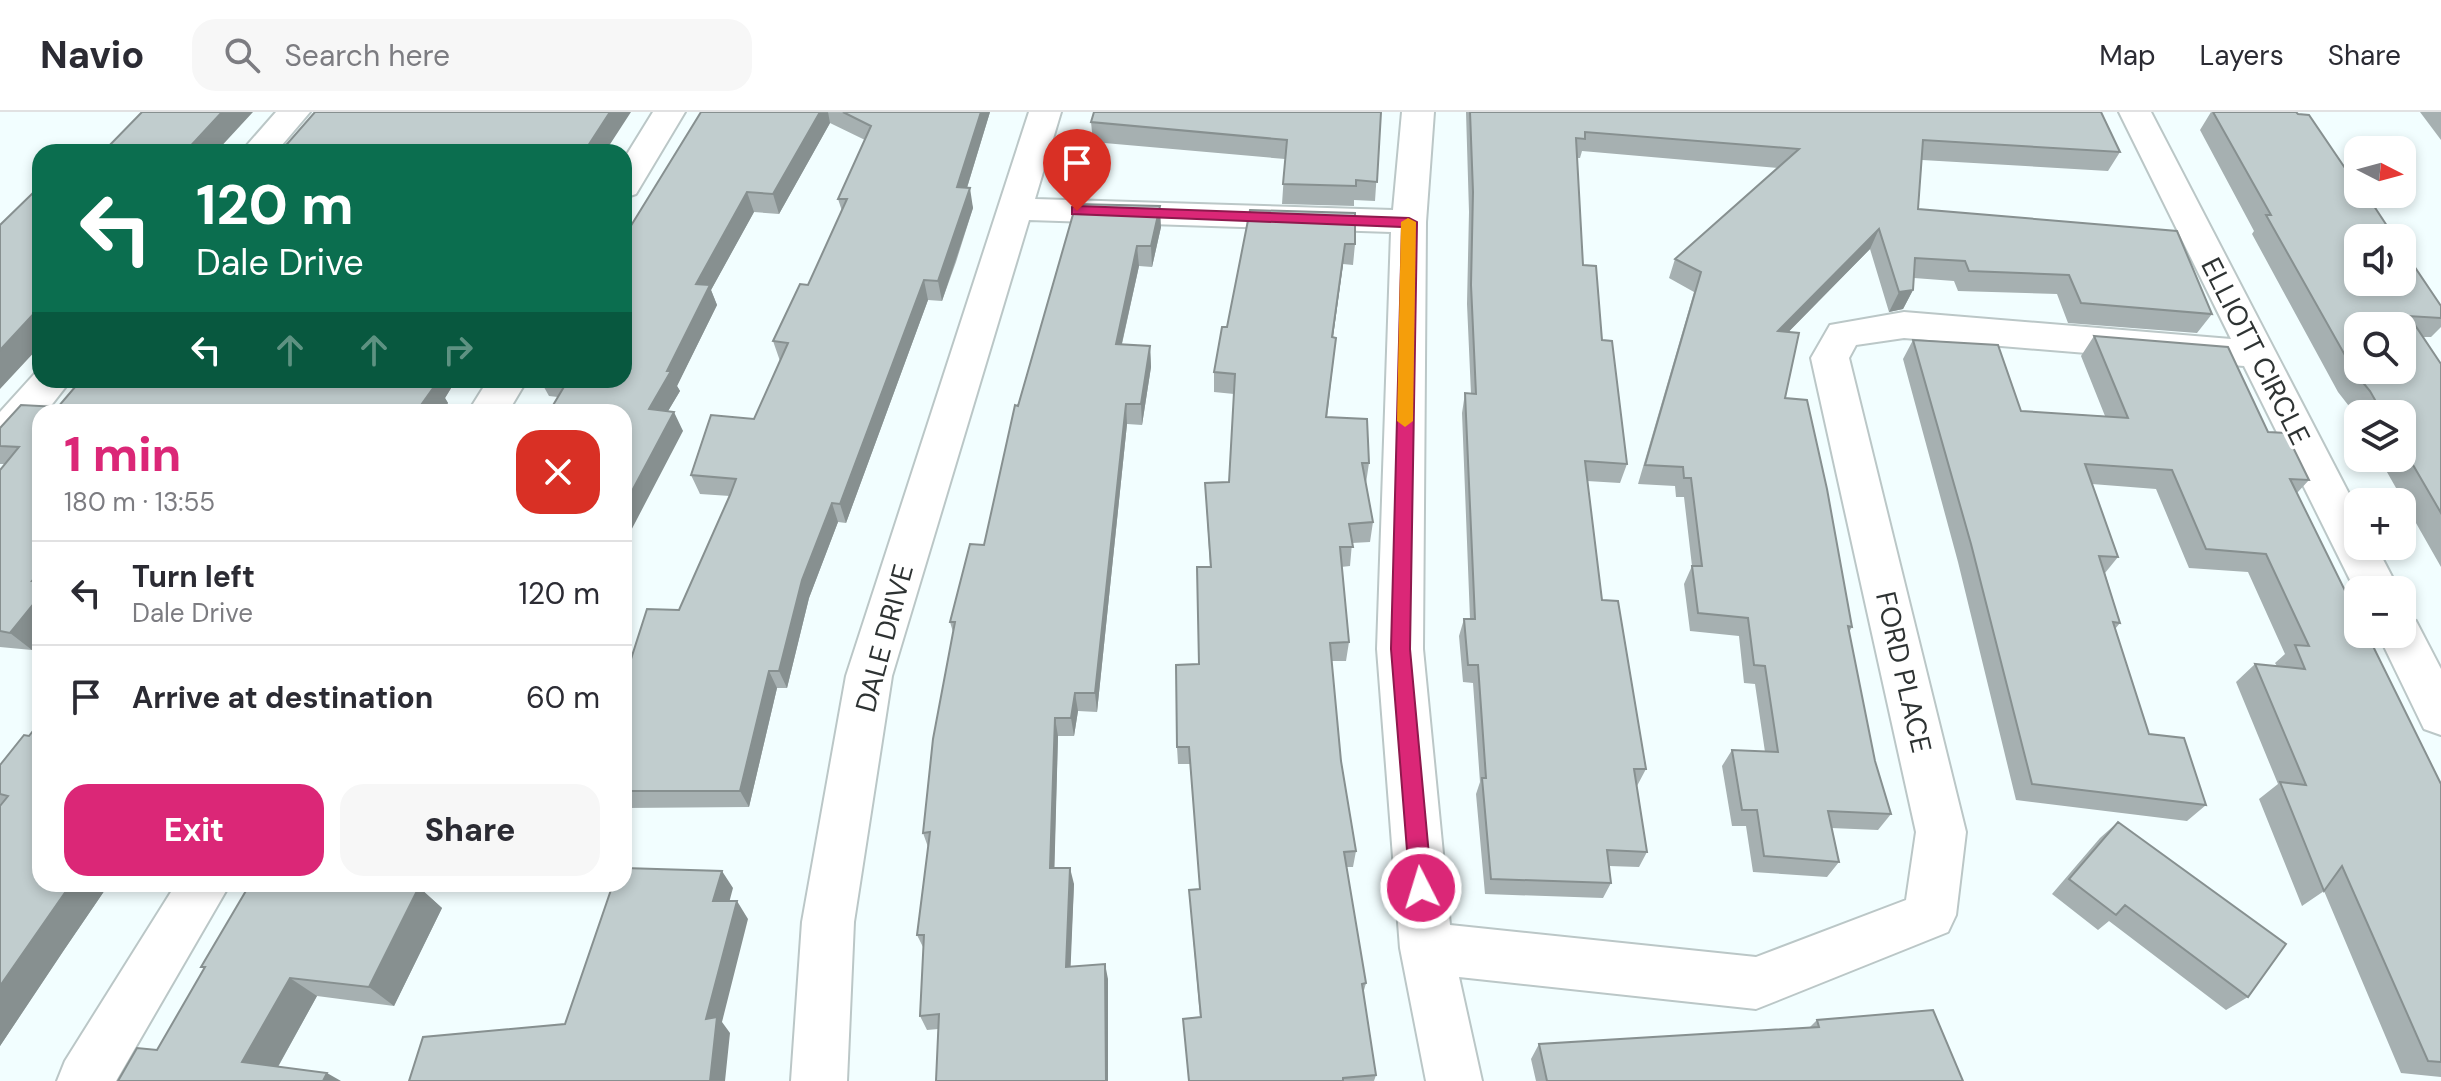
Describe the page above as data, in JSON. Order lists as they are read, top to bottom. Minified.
{"streets":{"street":["ELLIOTT CIRCLE","DALE DRIVE","FORD PLACE"]},"crossings":[["ELLIOTT CIRCLE","FORD PLACE"]],"north":"right","page":{"header":"Navio","search":"Search here","nav":["Map","Layers","Share"],"map_buttons":["+","−"],"turn":["120 m","Dale Drive"],"heading":["1 min","180 m · 13:55"],"list":[{"name":"Turn left","note":"Dale Drive","value":"120 m"},{"name":"Arrive at destination","value":"60 m"}],"buttons":["Exit","Share"]}}
